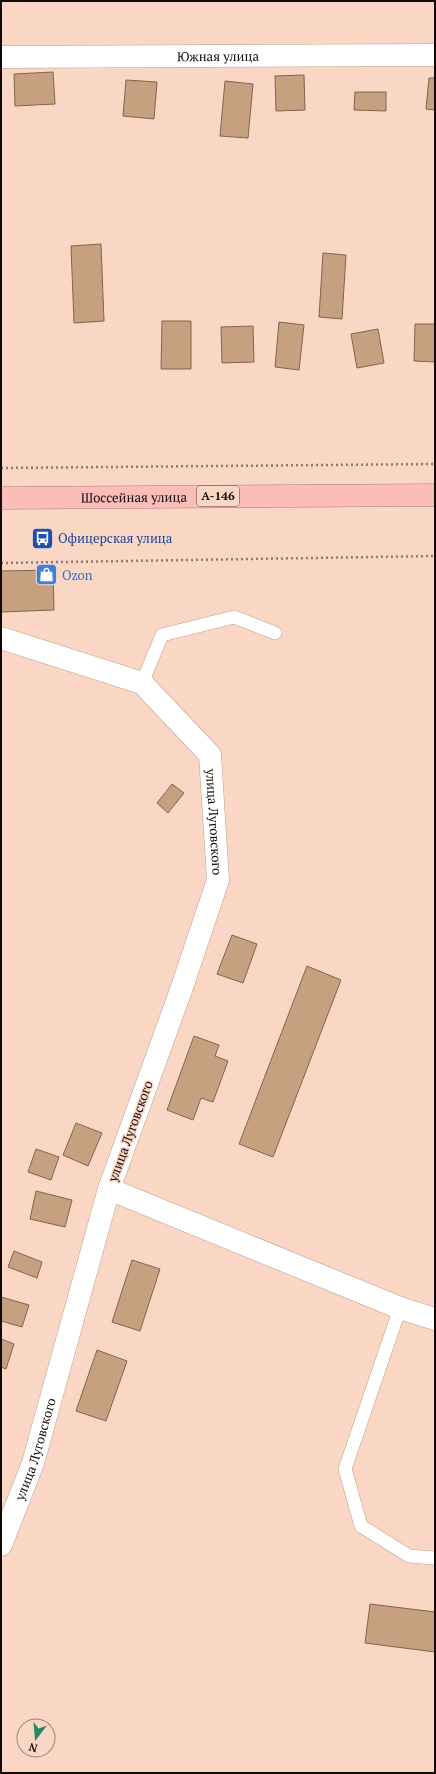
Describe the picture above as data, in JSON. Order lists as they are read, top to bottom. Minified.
{"streets":{"highway":["А-146","Шоссейная улица"],"street":["Южная улица","улица Луговского"]},"places":{"bus stop":["Офицерская улица"],"shop":["Ozon"]},"north":"bottom"}
